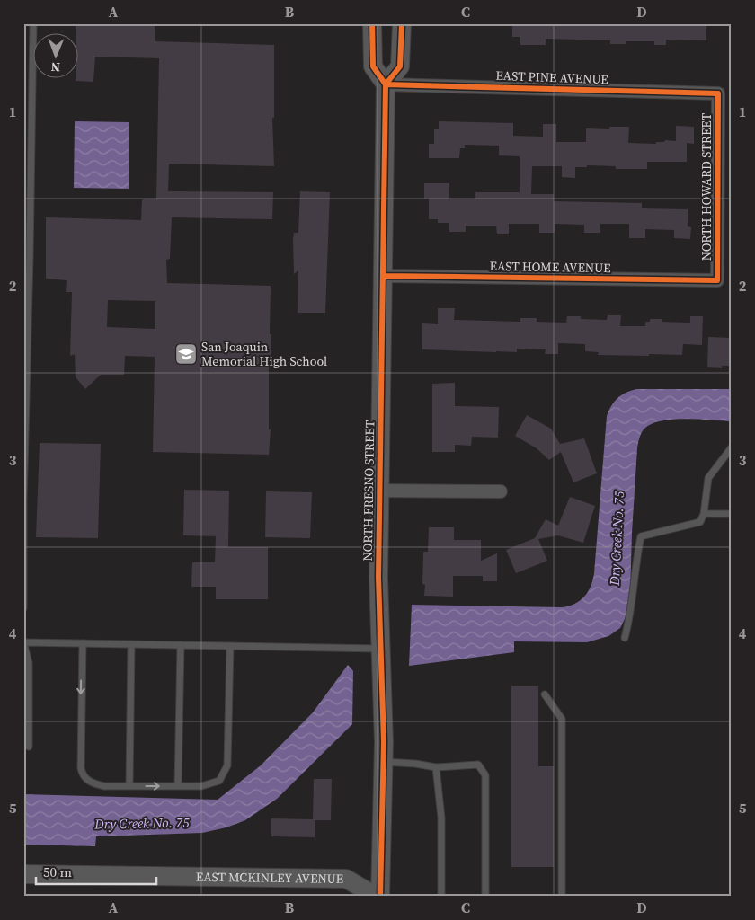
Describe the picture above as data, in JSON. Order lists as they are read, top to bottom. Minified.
{"streets":{"main road":["NORTH FRESNO STREET","EAST MCKINLEY AVENUE"],"street":["EAST PINE AVENUE","NORTH HOWARD STREET","EAST HOME AVENUE"]},"crossings":[["EAST PINE AVENUE","NORTH HOWARD STREET"],["EAST PINE AVENUE","NORTH FRESNO STREET"],["NORTH HOWARD STREET","EAST HOME AVENUE"],["EAST HOME AVENUE","NORTH FRESNO STREET"]],"water":["Dry Creek No. 75"],"places":{"school or university":["San Joaquin Memorial High School"]},"scale_bar":"50 m","north":"bottom","grid":{"columns":["A","B","C","D"],"rows":["1","2","3","4","5"]}}
